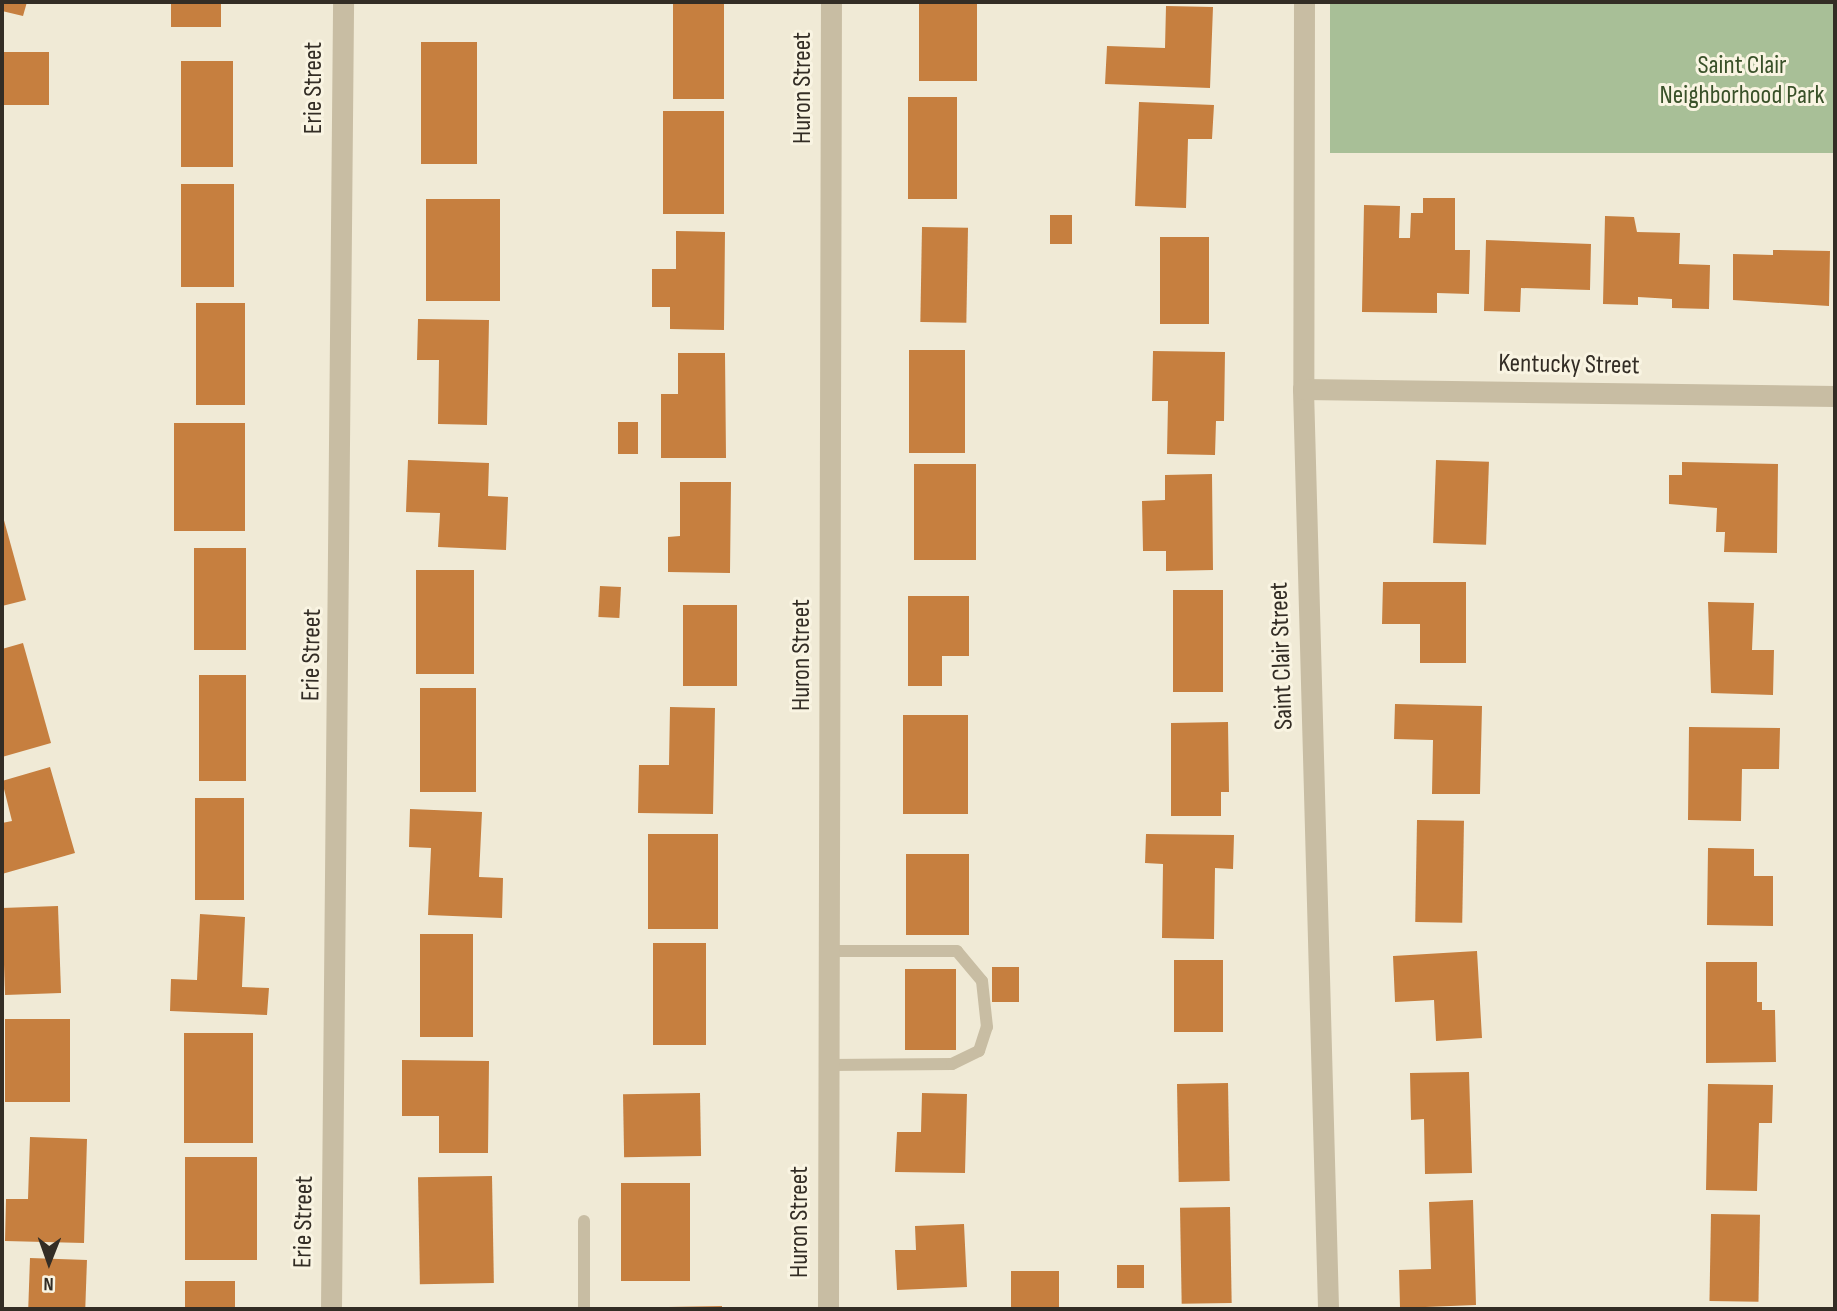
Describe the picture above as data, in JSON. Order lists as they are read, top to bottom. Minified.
{"streets":{"street":["Erie Street","Huron Street","Kentucky Street","Saint Clair Street"]},"crossings":[["Kentucky Street","Saint Clair Street"]],"parks":["Saint Clair Neighborhood Park"],"north":"bottom"}
